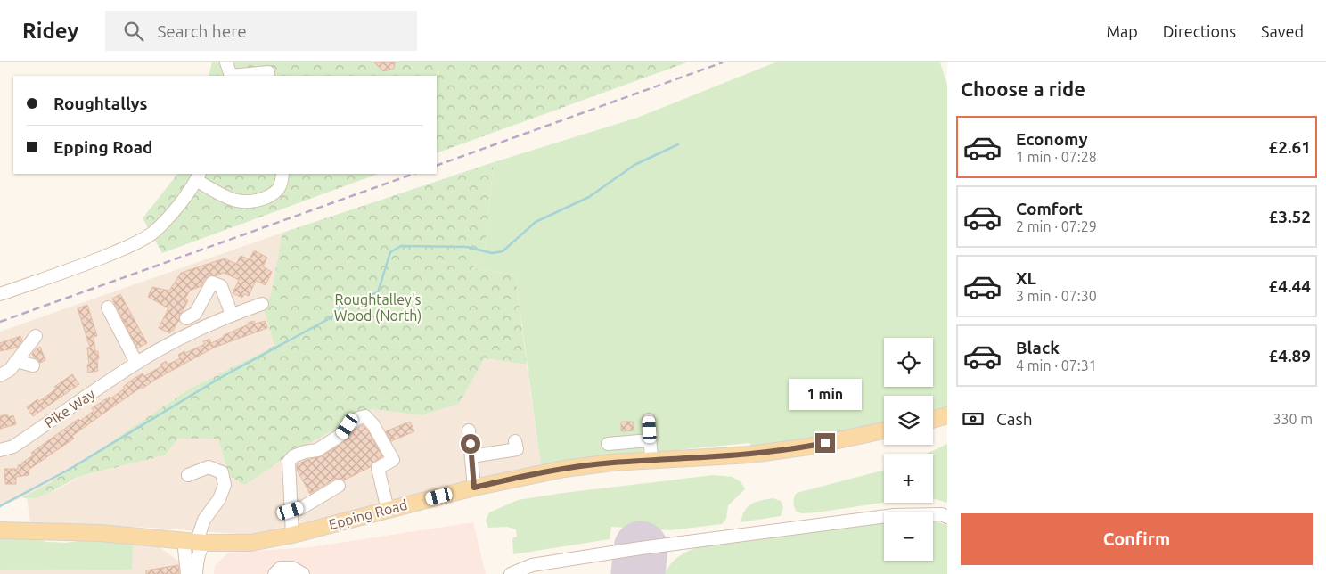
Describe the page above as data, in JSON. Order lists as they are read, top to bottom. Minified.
{"streets":{"main road":["Epping Road"],"street":["Pike Way"]},"parks":["Roughtalley's Wood (North)"],"page":{"header":"Ridey","search":"Search here","nav":["Map","Directions","Saved"],"heading":"Choose a ride","banner":["Roughtallys","Epping Road"],"list":[{"name":"Economy","note":"1 min · 07:28","value":"£2.61"},{"name":"Comfort","note":"2 min · 07:29","value":"£3.52"},{"name":"XL","note":"3 min · 07:30","value":"£4.44"},{"name":"Black","note":"4 min · 07:31","value":"£4.89"}],"map_buttons":["+","−"],"bubble":"1 min","pay":["Cash","330 m"],"buttons":"Confirm"}}
